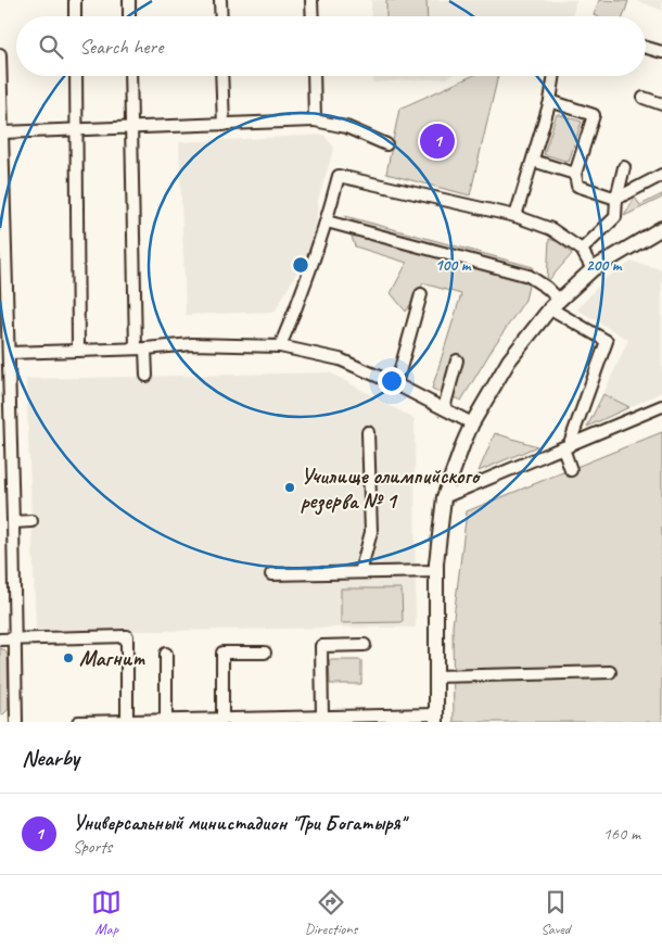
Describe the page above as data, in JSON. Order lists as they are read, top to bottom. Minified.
{"places":["Училище олимпийского резерва № 1","Магнит"],"page":{"search":"Search here","pins":"1","heading":"Nearby","list":[{"mark":"1","name":"Универсальный министадион \"Три Богатыря\"","note":"Sports","value":"160 m"}],"nav":["Map","Directions","Saved"]},"rings":["100 m","200 m"]}
